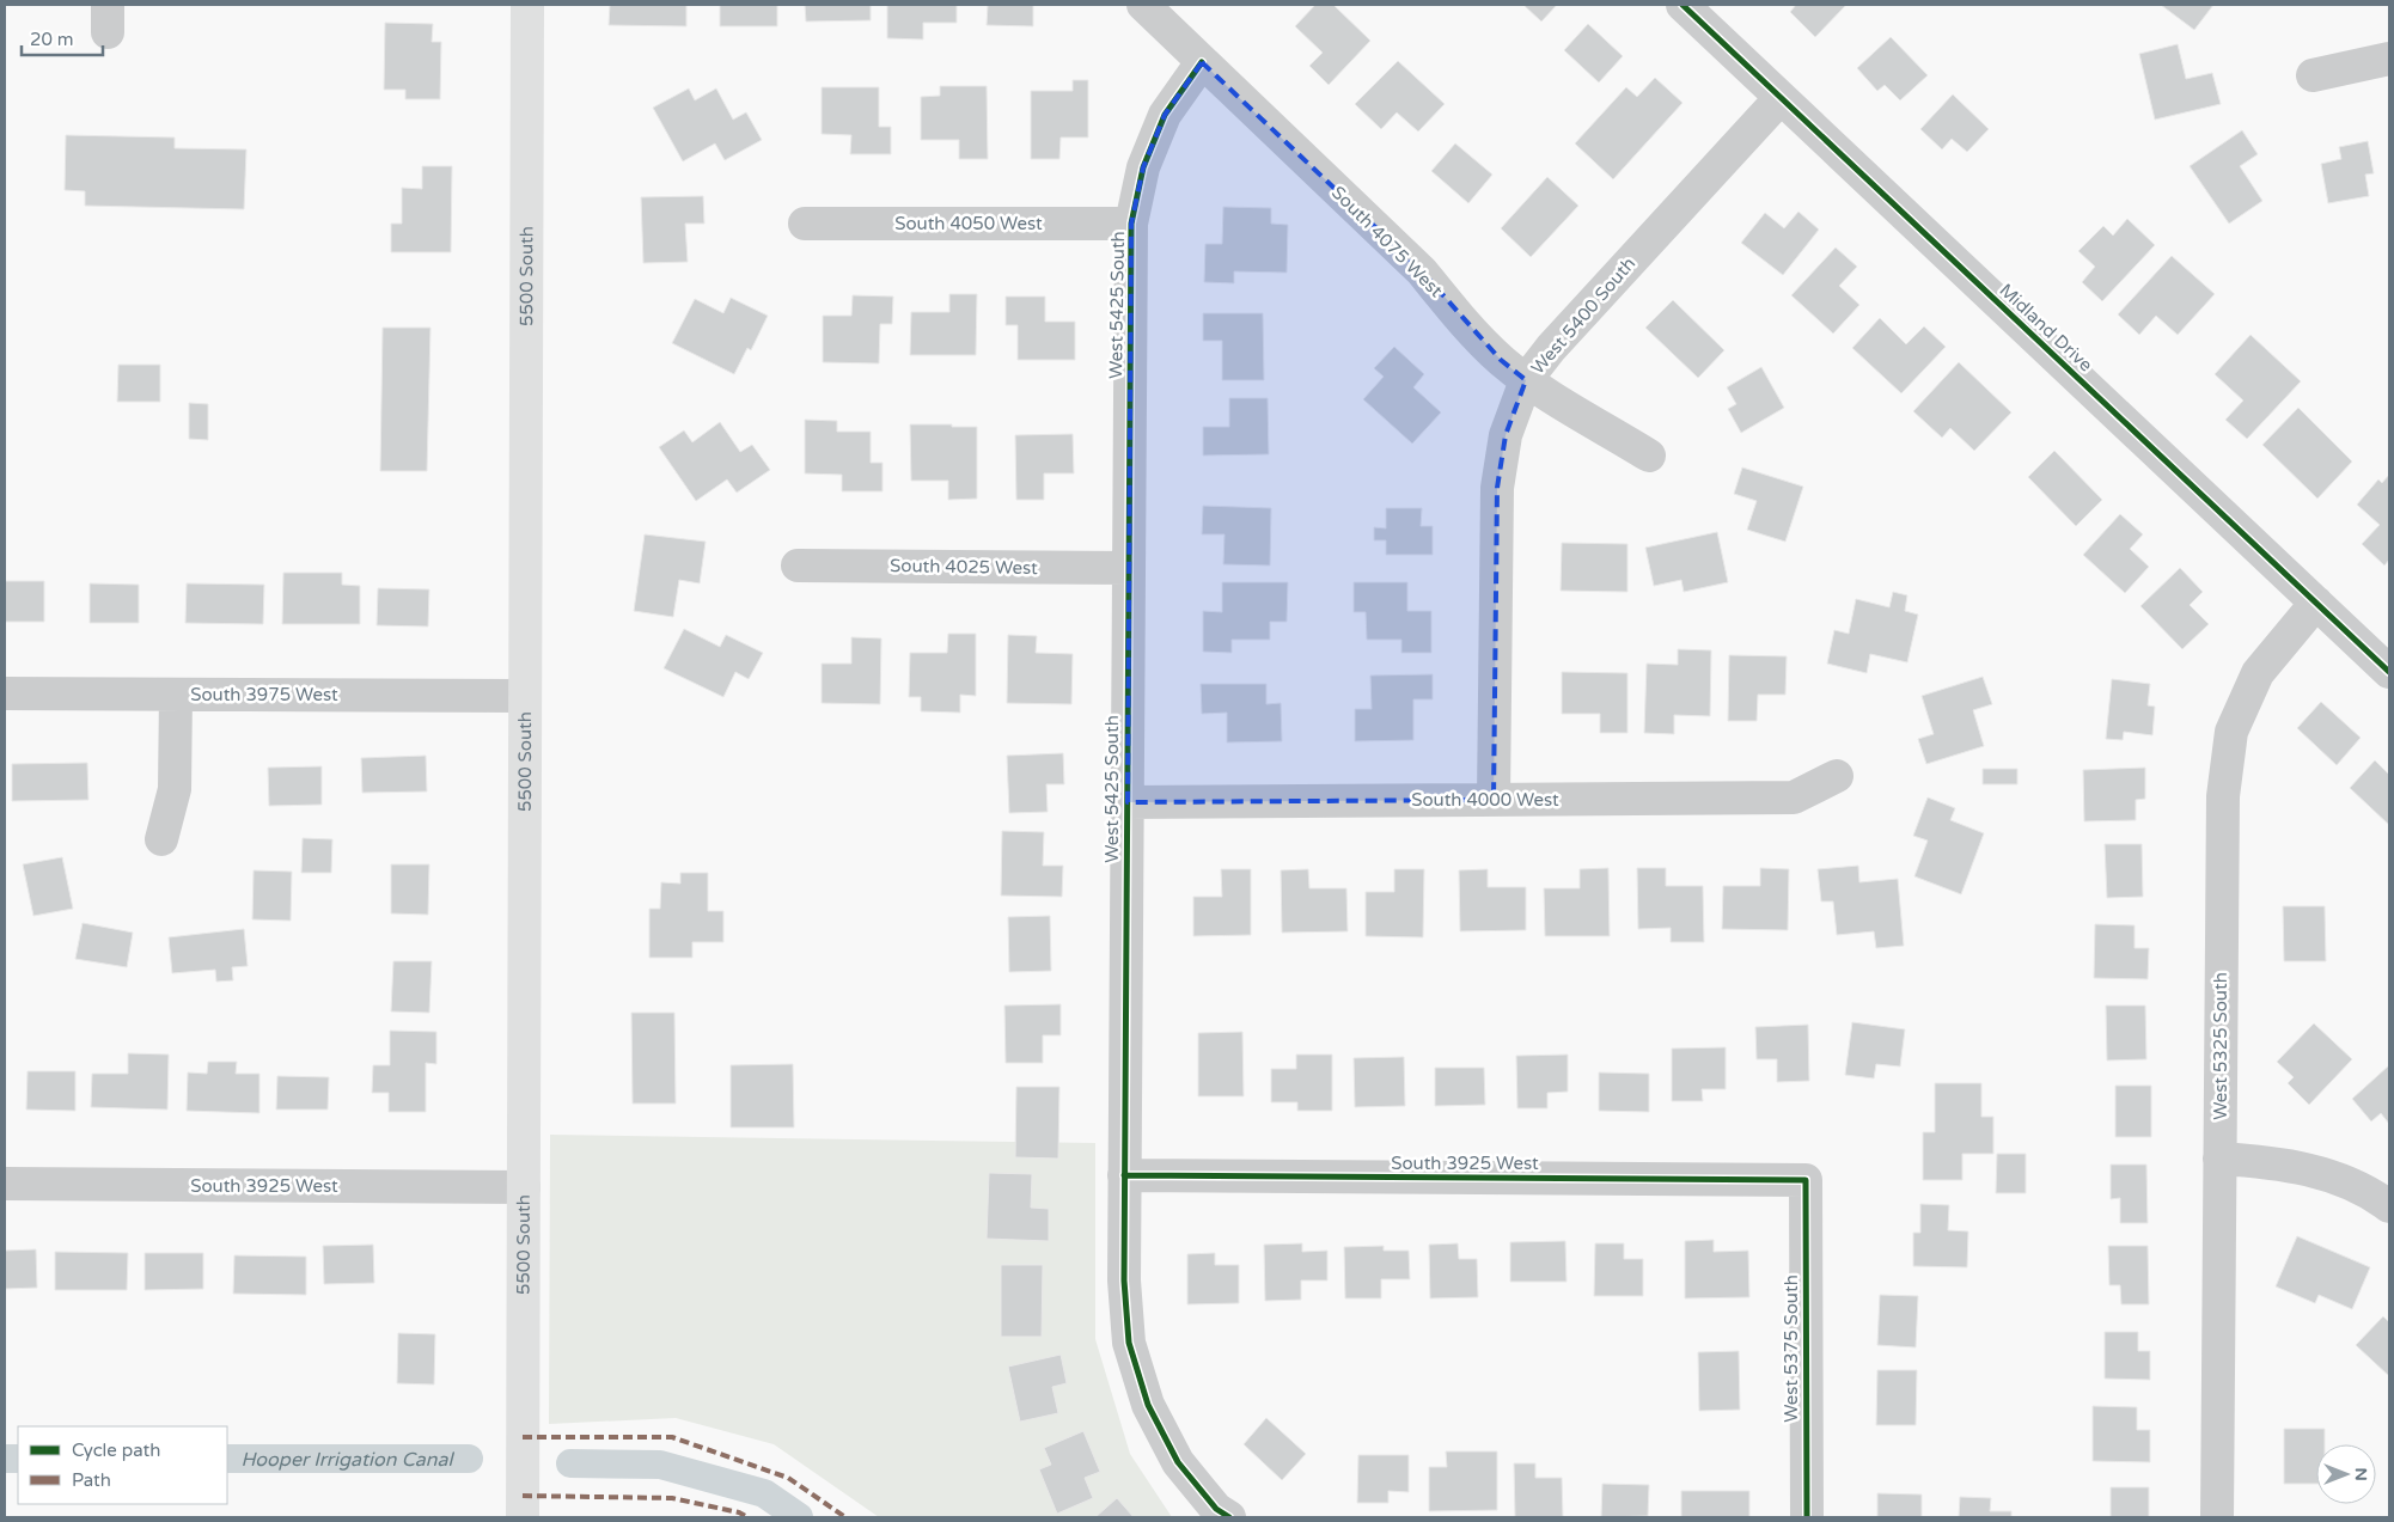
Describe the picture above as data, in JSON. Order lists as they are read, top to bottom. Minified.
{"streets":{"main road":["5500 South"],"street":["South 4050 West","South 4075 West","West 5425 South","West 5400 South","Midland Drive","South 4025 West","South 3975 West","South 4000 West","West 5325 South","South 3925 West","West 5375 South"]},"crossings":[["South 4050 West","West 5425 South"],["South 4075 West","West 5425 South"],["South 4075 West","West 5400 South"],["5500 South","South 3975 West"],["5500 South","South 3925 West"],["West 5425 South","South 4025 West"],["West 5425 South","South 4000 West"],["West 5425 South","South 3925 West"],["West 5400 South","Midland Drive"],["West 5400 South","South 4000 West"],["Midland Drive","West 5325 South"],["South 3925 West","West 5375 South"]],"water":["Hooper Irrigation Canal"],"legend":["Cycle path","Path"],"scale_bar":"20 m","north":"right"}
